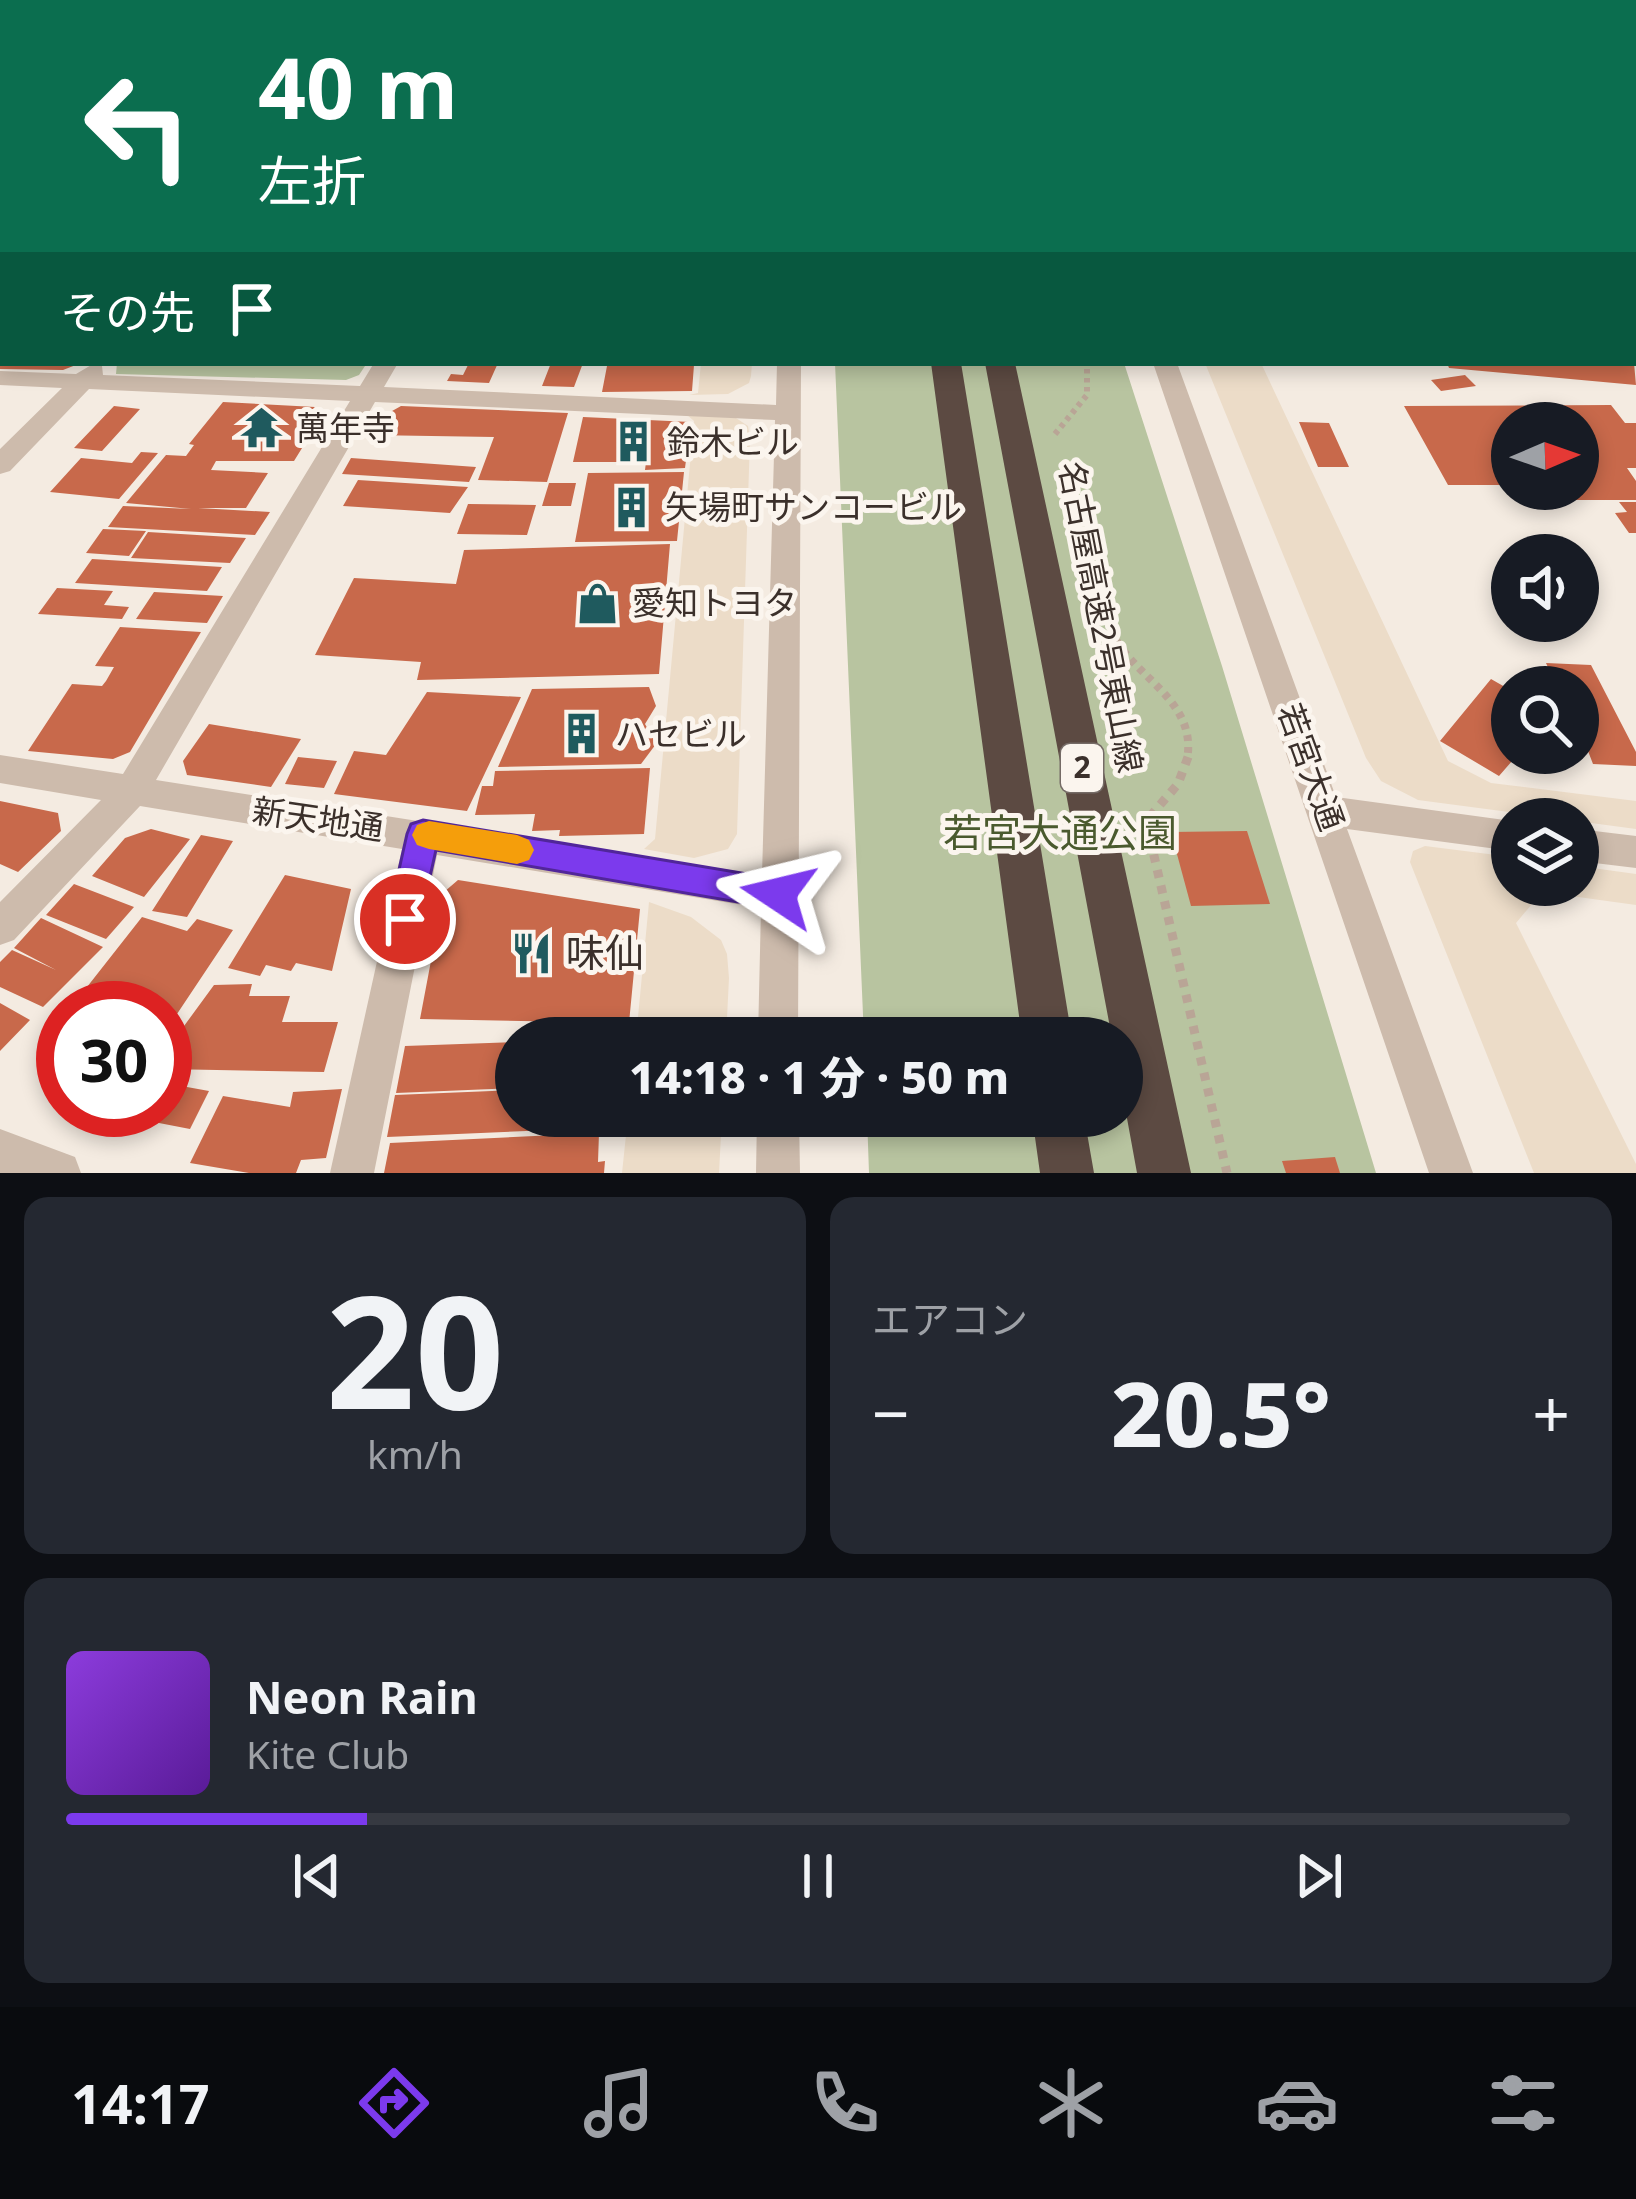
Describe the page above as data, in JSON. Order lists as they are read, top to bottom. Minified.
{"streets":{"highway":["名古屋高速2号東山線","2"],"street":["若宮大通","新天地通"]},"parks":["若宮大通公園"],"places":{"temple":["萬年寺"],"building":["鈴木ビル","矢場町サンコービル","ハセビル"],"shop":["愛知トヨタ"],"restaurant":["味仙"]},"north":"right","page":{"turn":["40 m","左折"],"then":"その先","limit":"30","trip":"14:18 · 1 分 · 50 m","tile":[["20","km/h"],"エアコン"],"heat":["−","20.5°","+"],"song":["Neon Rain","Kite Club"],"tabs":"14:17"}}
